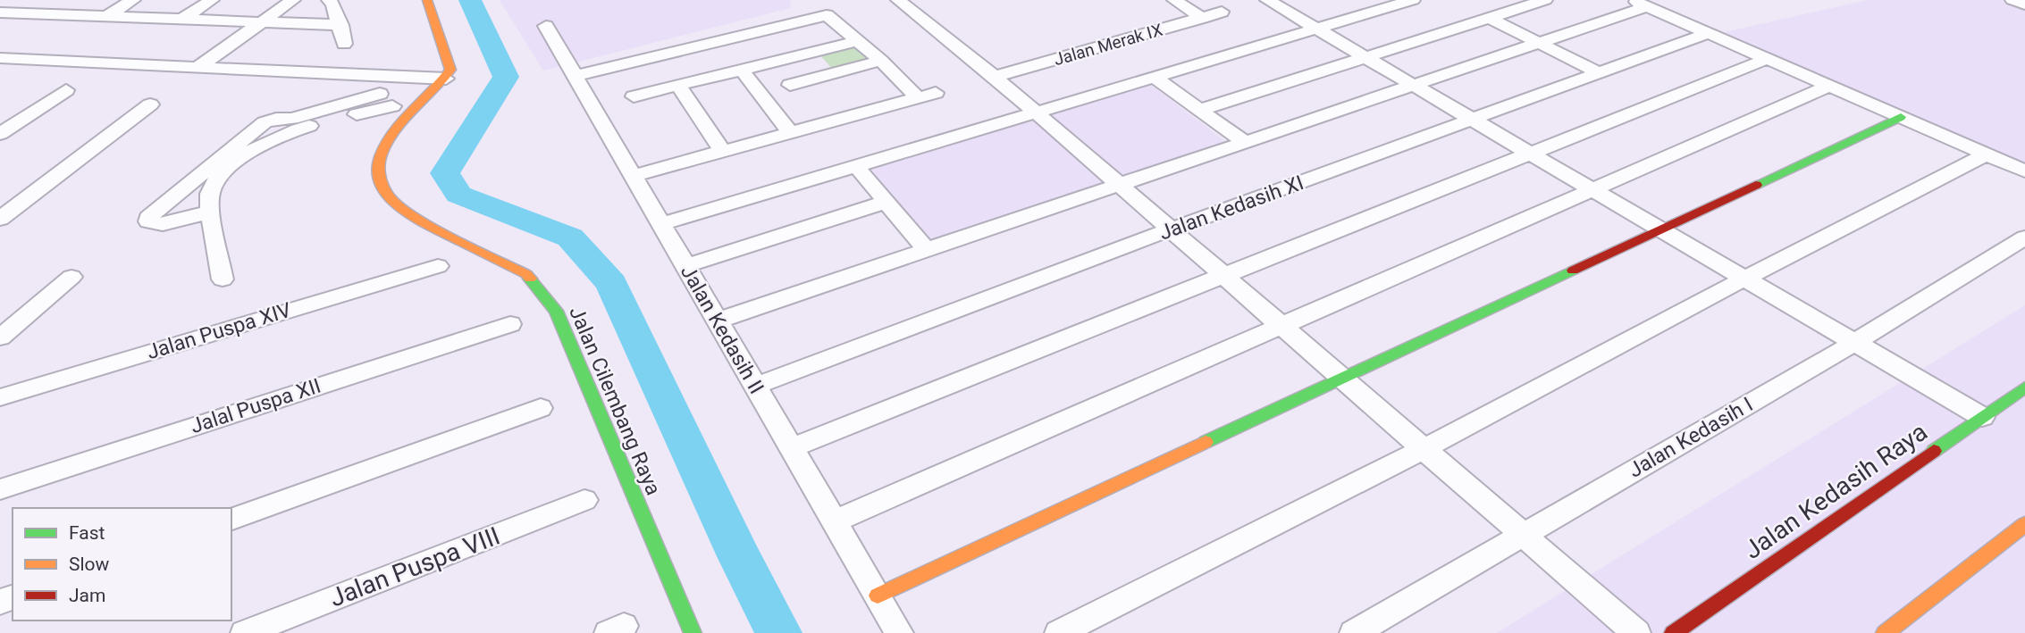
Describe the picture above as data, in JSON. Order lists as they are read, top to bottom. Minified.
{"streets":{"street":["Jalan Merak IX","Jalan Kedasih XI","Jalan Kedasih II","Jalan Puspa XIV","Jalan Cilembang Raya","Jalal Puspa XII","Jalan Kedasih I","Jalan Kedasih Raya","Jalan Puspa VIII"]},"crossings":[["Jalan Kedasih XI","Jalan Kedasih II"]],"legend":["Fast","Slow","Jam"]}
